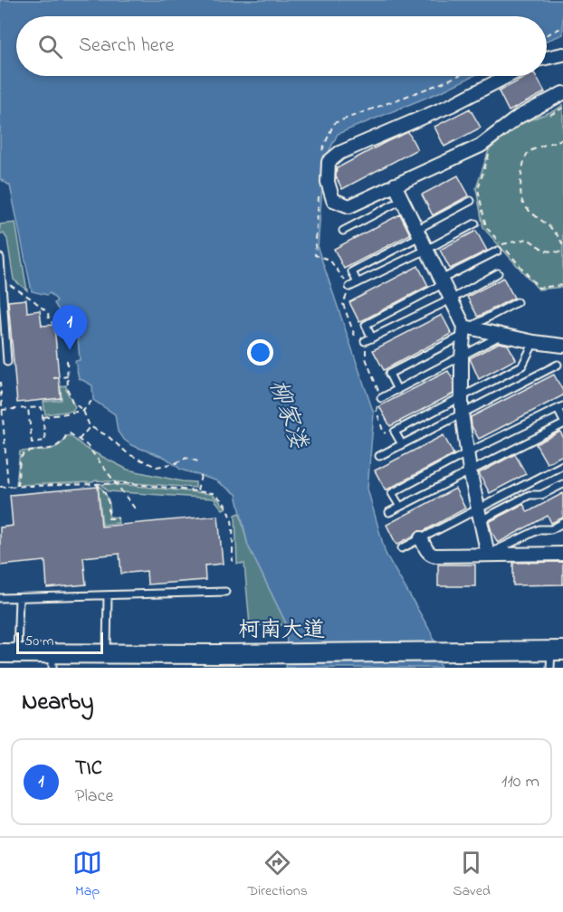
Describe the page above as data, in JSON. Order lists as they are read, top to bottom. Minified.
{"streets":{"main road":["柯南大道"]},"water":["柳家溇"],"scale_bar":"50 m","page":{"search":"Search here","pins":"1","scale":"50 m","heading":"Nearby","list":[{"mark":"1","name":"TIC","note":"Place","value":"110 m"}],"nav":["Map","Directions","Saved"]}}
